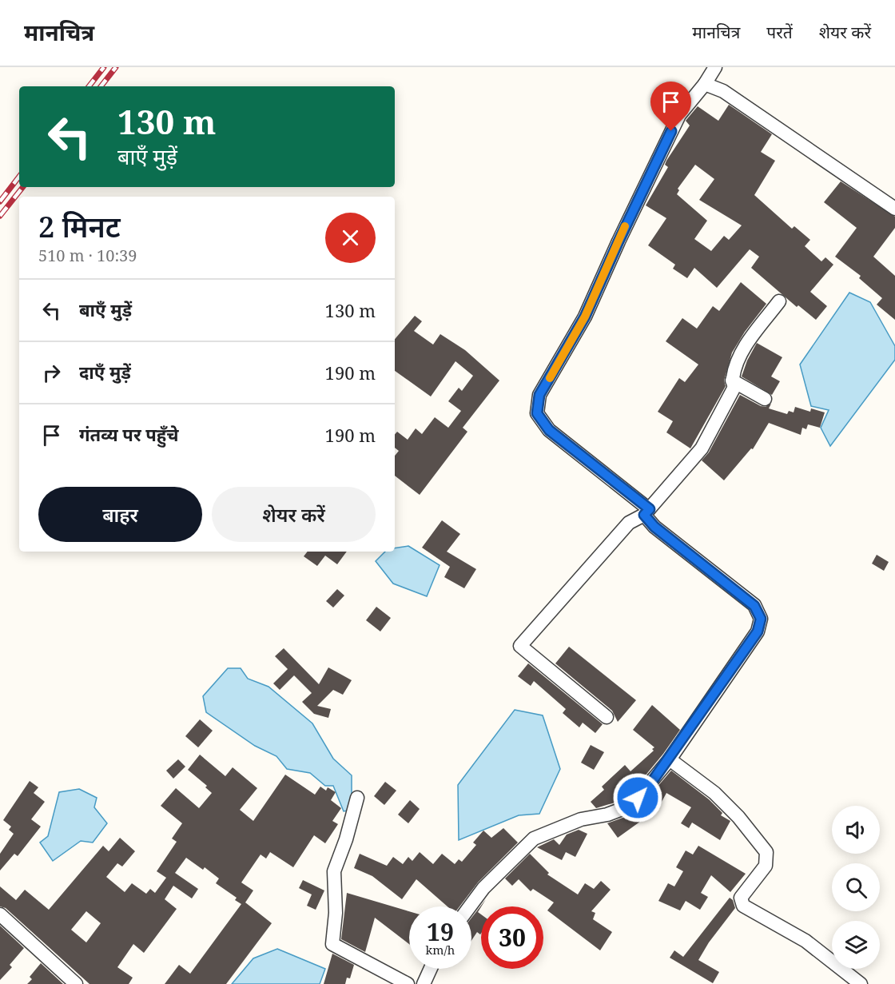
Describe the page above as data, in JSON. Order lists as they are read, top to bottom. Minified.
{"page":{"header":"मानचित्र","nav":["मानचित्र","परतें","शेयर करें"],"turn":["130 m","बाएँ मुड़ें"],"heading":["2 मिनट","510 m · 10:39"],"list":[{"name":"बाएँ मुड़ें","value":"130 m"},{"name":"दाएँ मुड़ें","value":"190 m"},{"name":"गंतव्य पर पहुँचे","value":"190 m"}],"buttons":["बाहर","शेयर करें"],"speed":"19 km/h","limit":"30"}}
